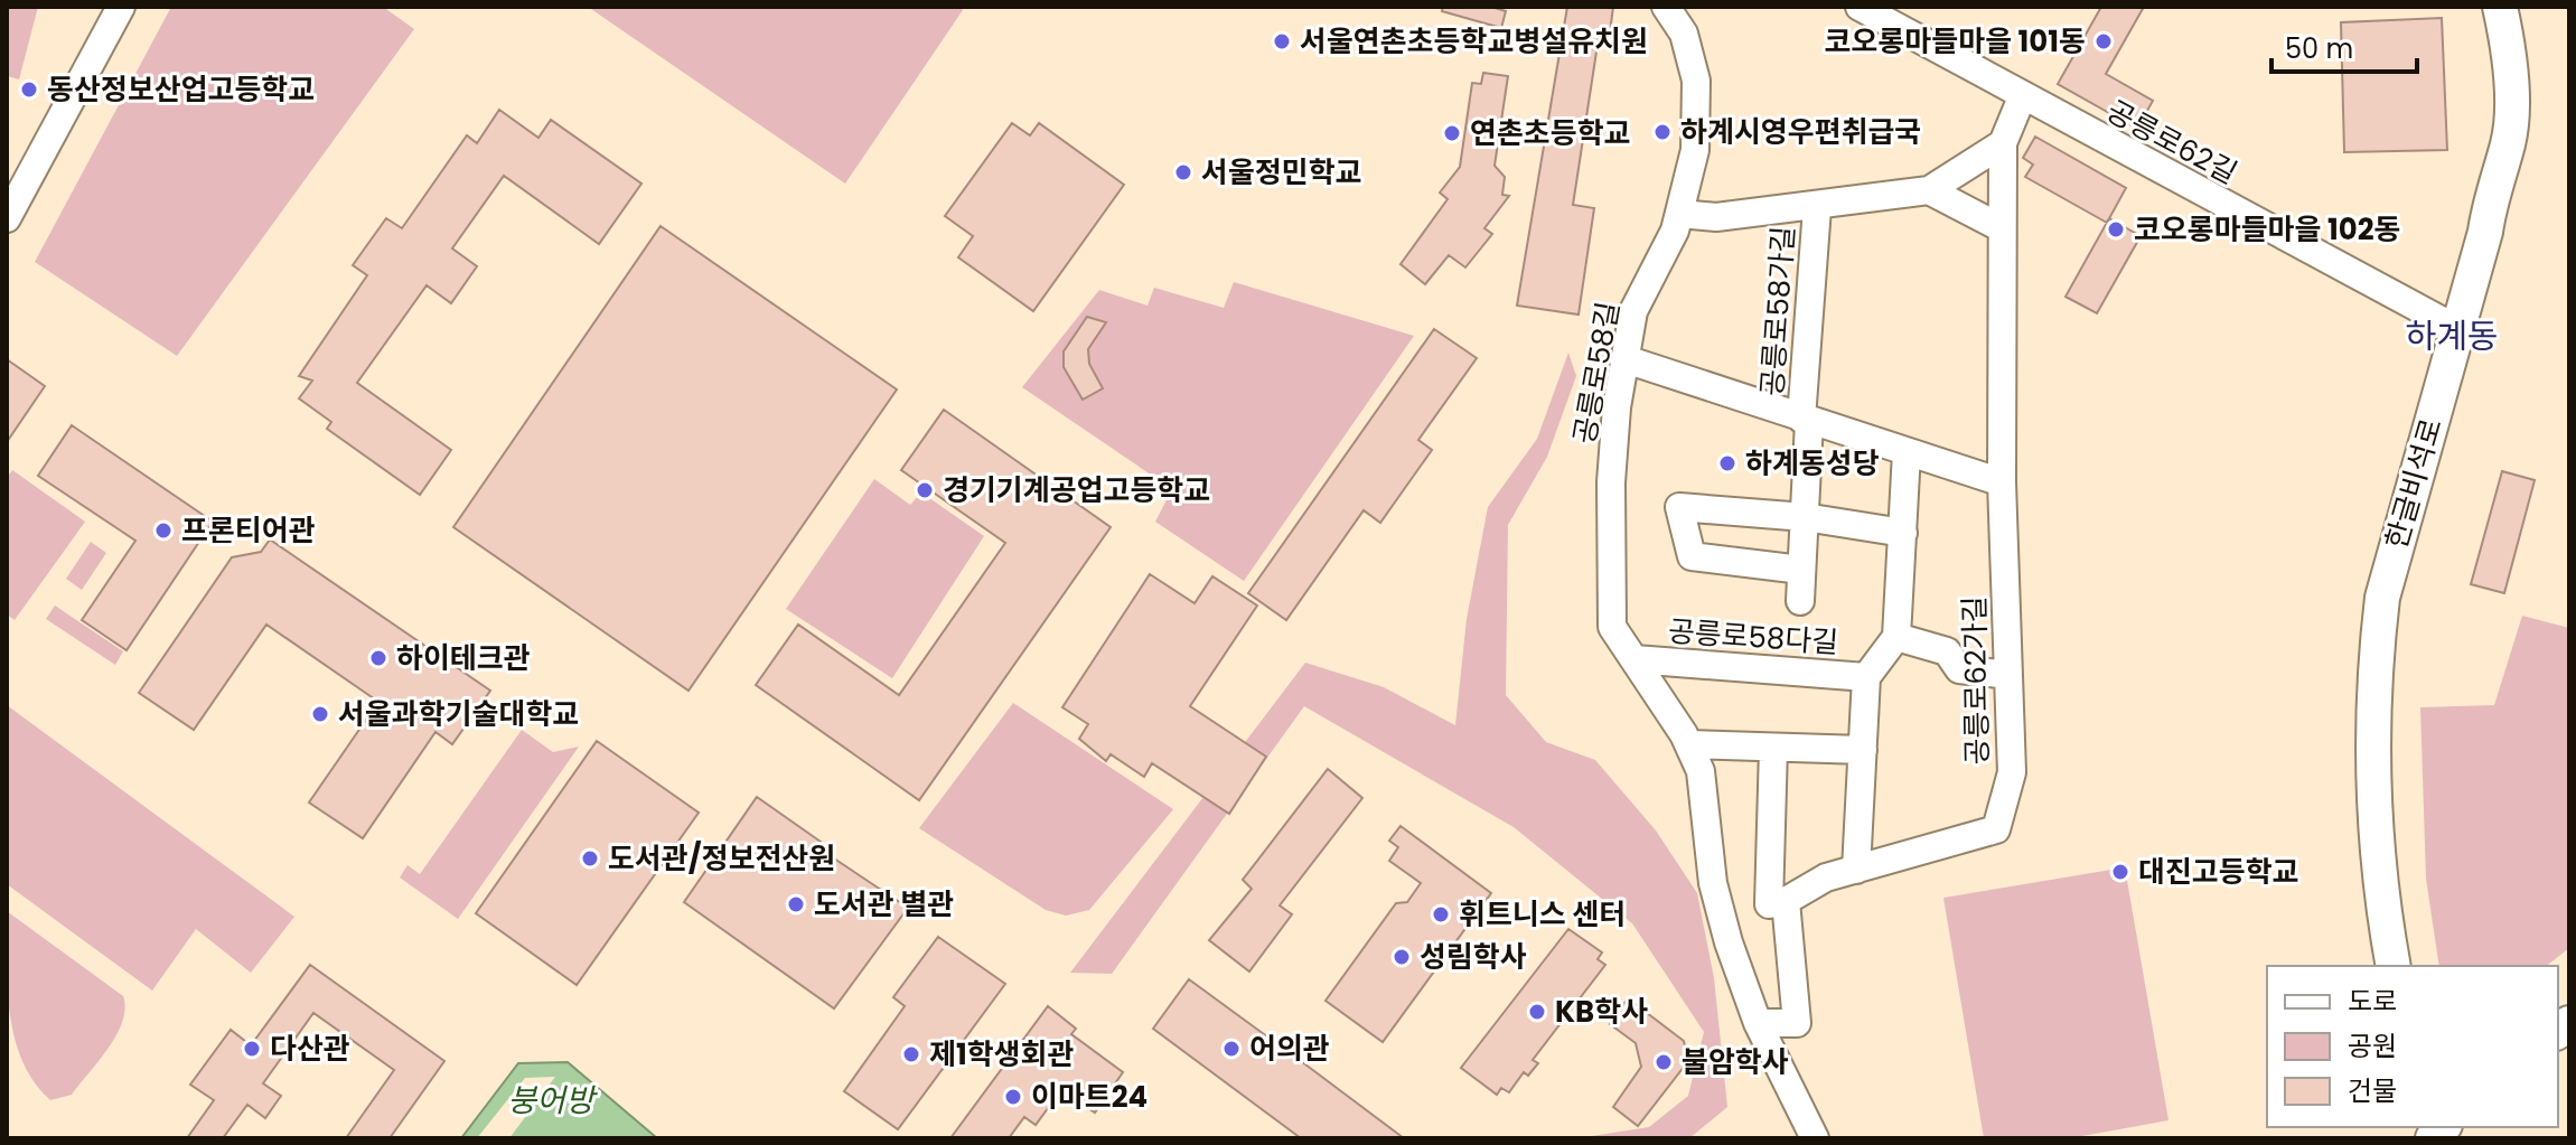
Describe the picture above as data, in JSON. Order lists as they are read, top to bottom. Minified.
{"streets":{"main road":["한글비석로"],"street":["공릉로62길","공릉로58가길","공릉로58길","공릉로58다길","공릉로62가길"]},"crossings":[["공릉로62길","한글비석로"],["공릉로62길","공릉로62가길"],["공릉로58가길","공릉로58길"],["공릉로58길","공릉로58다길"],["공릉로58길","공릉로62가길"],["공릉로58다길","공릉로62가길"]],"districts":["하계동"],"water":["붕어방"],"places":["서울연촌초등학교병설유치원","코오롱마들마을 101동","동산정보산업고등학교","하계시영우편취급국","연촌초등학교","서울정민학교","코오롱마들마을 102동","하계동성당","경기기계공업고등학교","프론티어관","하이테크관","서울과학기술대학교","도서관/정보전산원","대진고등학교","도서관 별관","휘트니스 센터","성림학사","KB학사","다산관","어의관","제1학생회관","불암학사","이마트24"],"legend":["도로","공원","건물"],"scale_bar":"50 m"}
